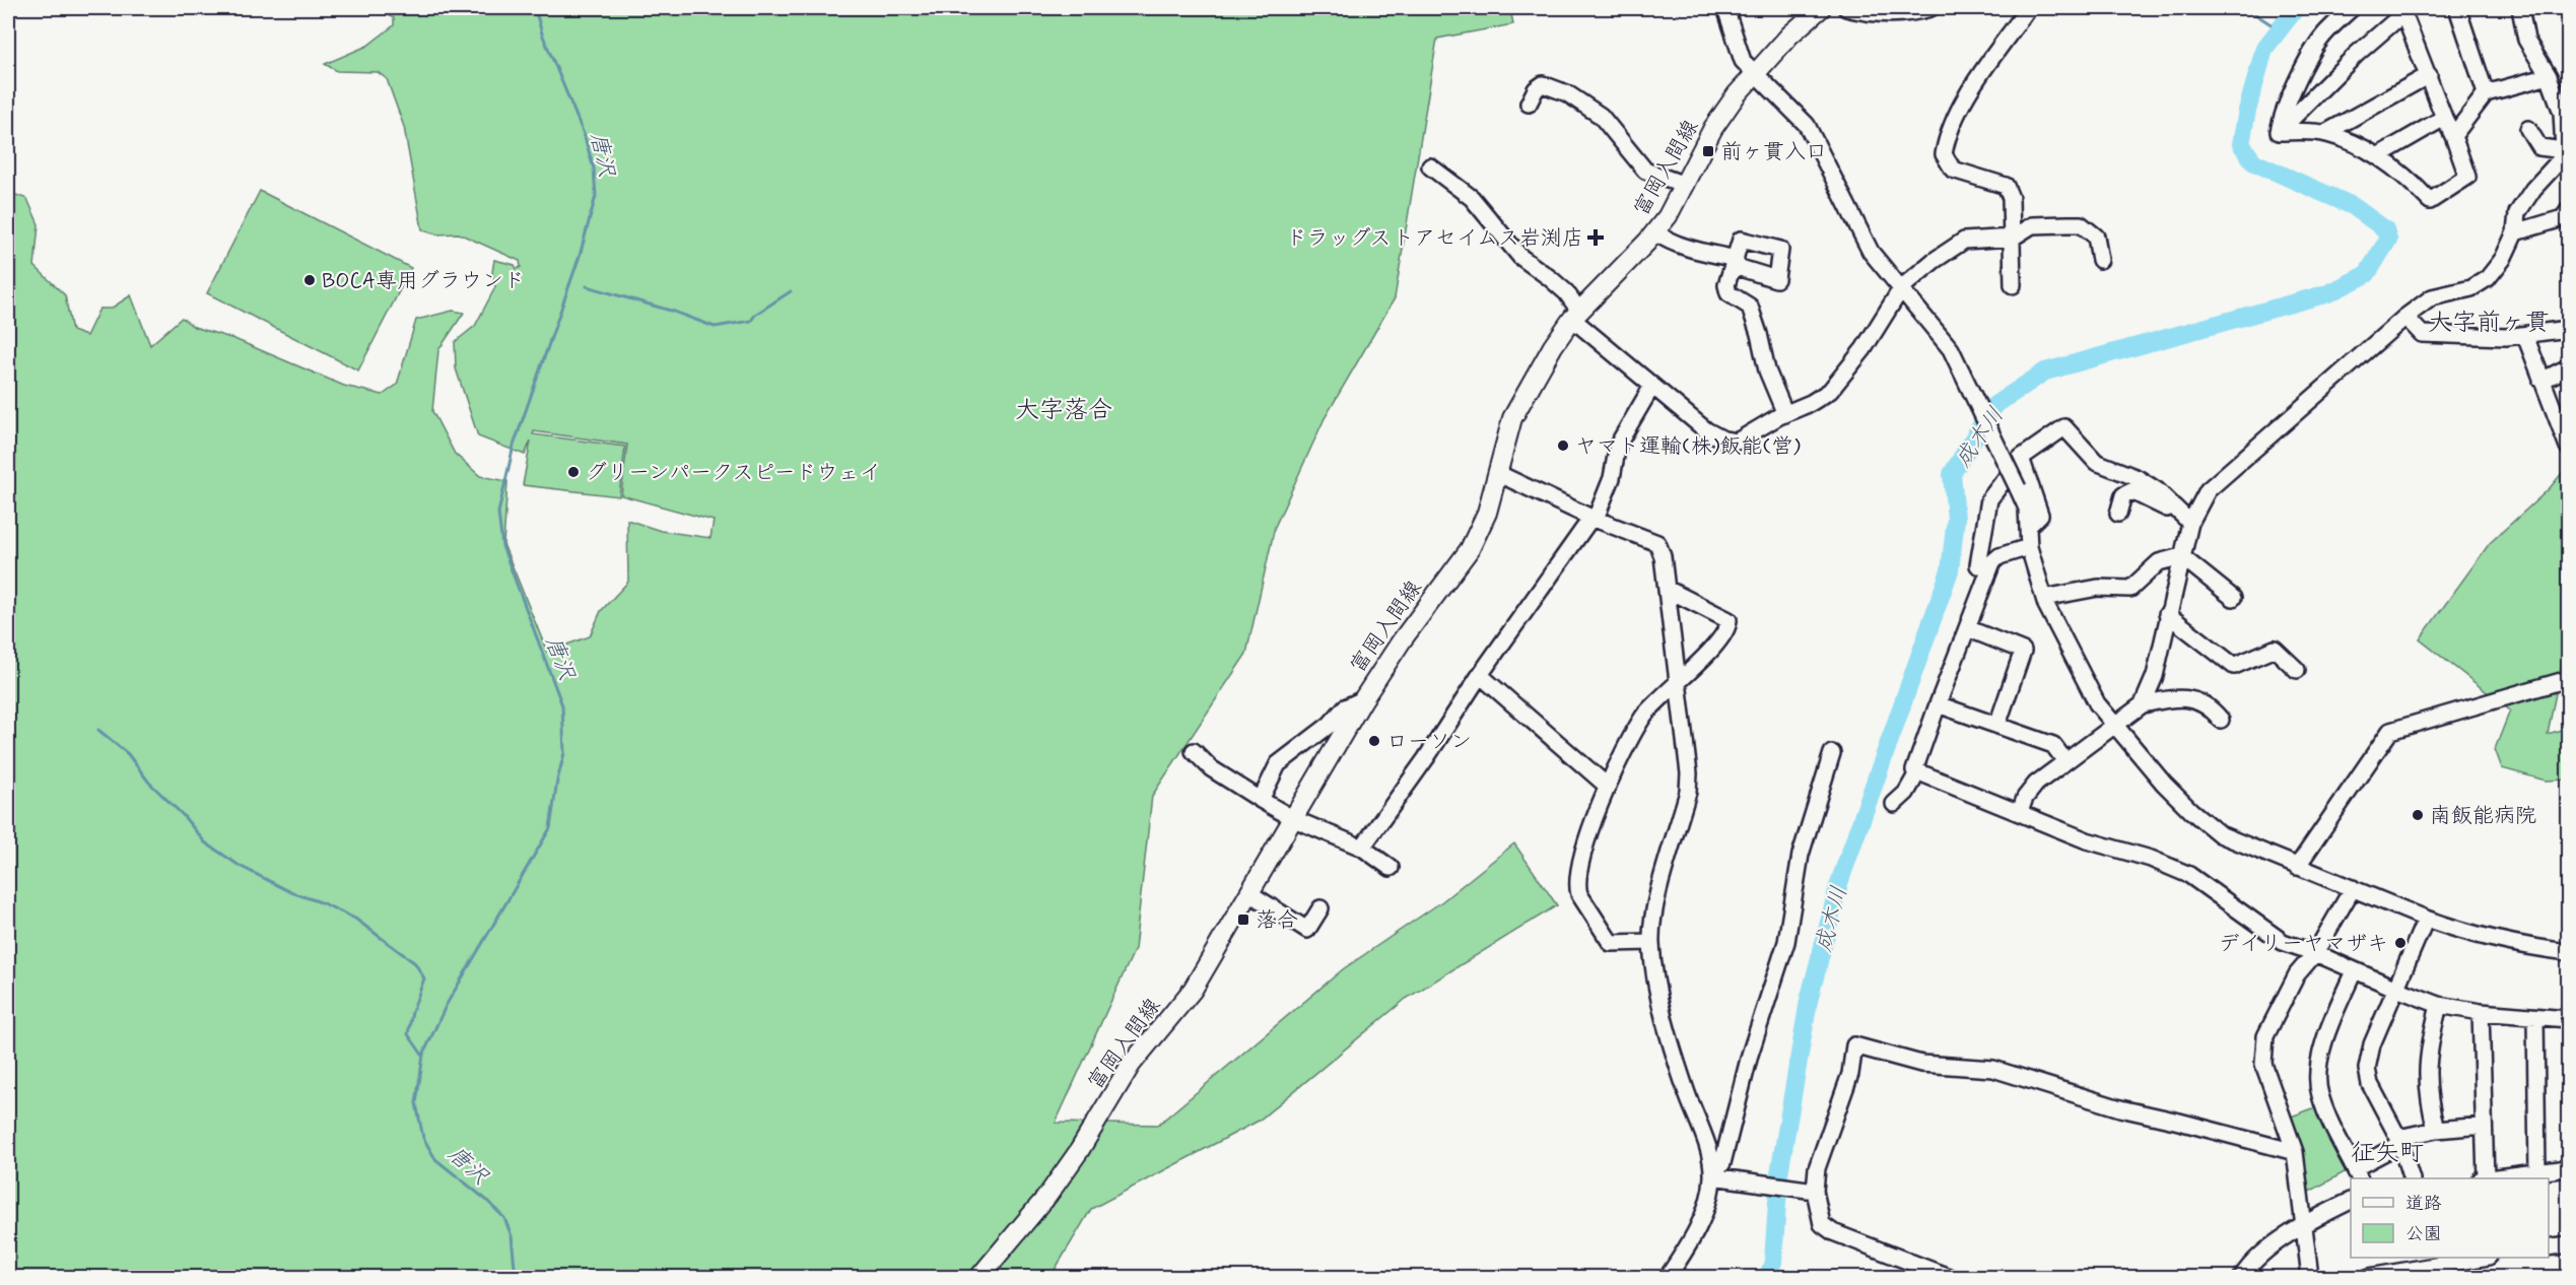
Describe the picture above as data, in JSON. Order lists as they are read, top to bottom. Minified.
{"streets":{"main road":["富岡入間線"]},"districts":["大字前ヶ貫","大字落合","征矢町"],"water":["唐沢","成木川"],"places":{"transit":["前ヶ貫入口","落合"],"health":["ドラッグストアセイムス岩渕店"],"other":["BOCA専用グラウンド","ヤマト運輸(株)飯能(営)","グリーンパークスピードウェイ","ローソン","南飯能病院","デイリーヤマザキ"]},"legend":["道路","公園"]}
